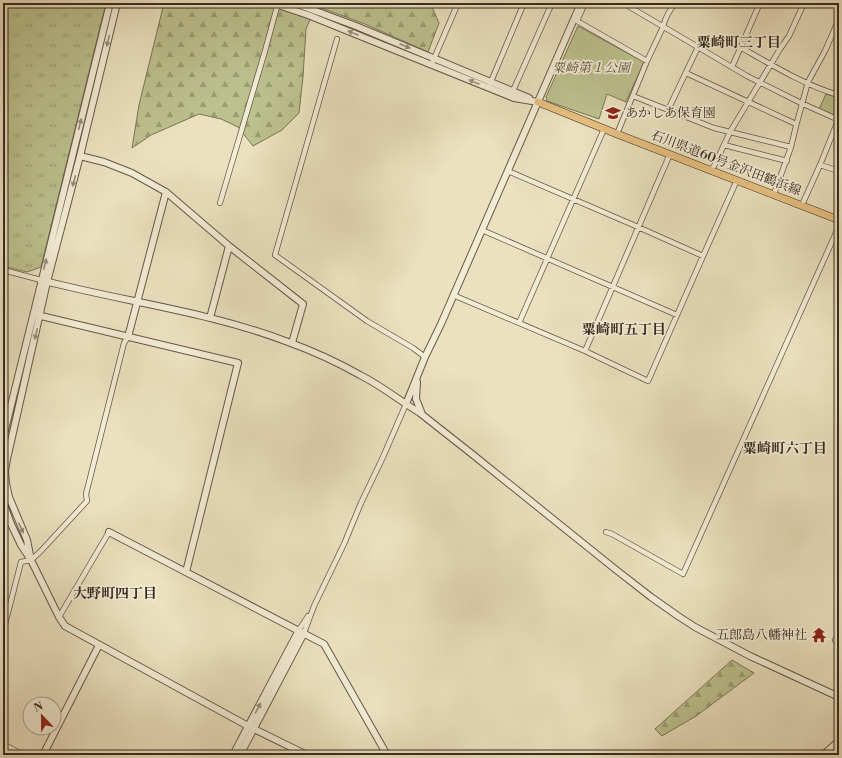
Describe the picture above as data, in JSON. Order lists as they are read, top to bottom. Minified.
{"streets":{"main road":["石川県道60号金沢田鶴浜線"]},"districts":["粟崎町三丁目","粟崎町五丁目","粟崎町六丁目","大野町四丁目"],"parks":["粟崎第１公園"],"places":{"school or university":["あかしあ保育園"],"temple":["五郎島八幡神社"]},"north":"top"}
